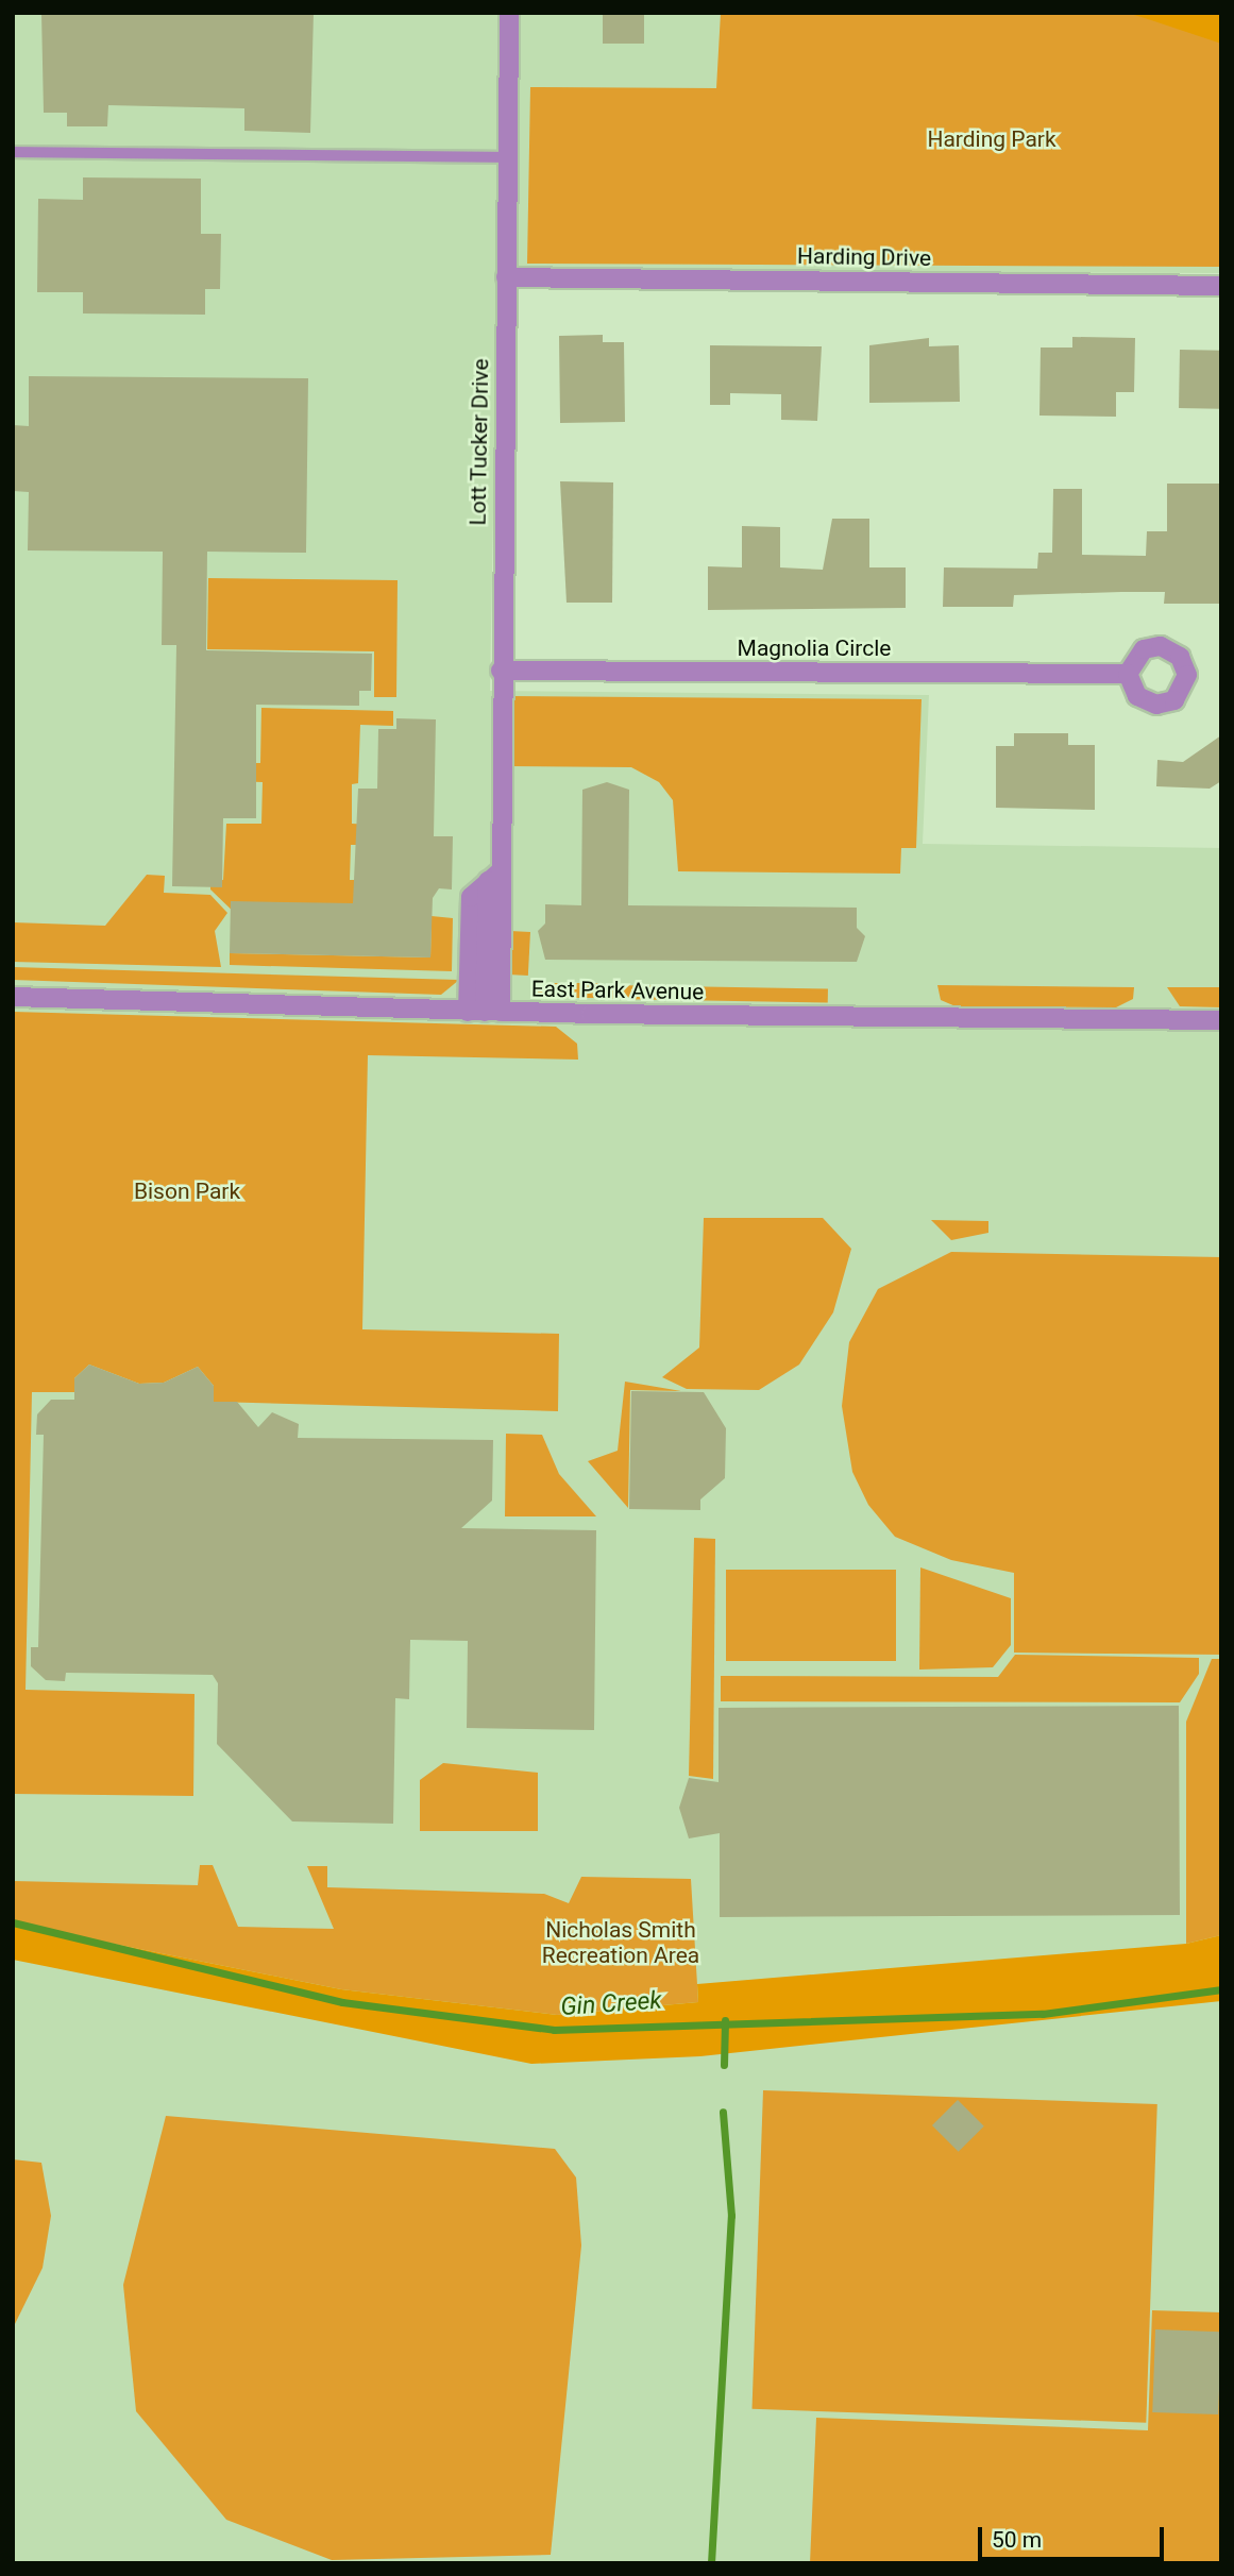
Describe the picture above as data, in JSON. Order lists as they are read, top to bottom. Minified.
{"streets":{"street":["Harding Drive","Lott Tucker Drive","Magnolia Circle","East Park Avenue"]},"crossings":[["Harding Drive","Lott Tucker Drive"],["Lott Tucker Drive","Magnolia Circle"],["Lott Tucker Drive","East Park Avenue"]],"water":["Gin Creek"],"parks":["Harding Park","Bison Park","Nicholas Smith Recreation Area"],"scale_bar":"50 m"}
